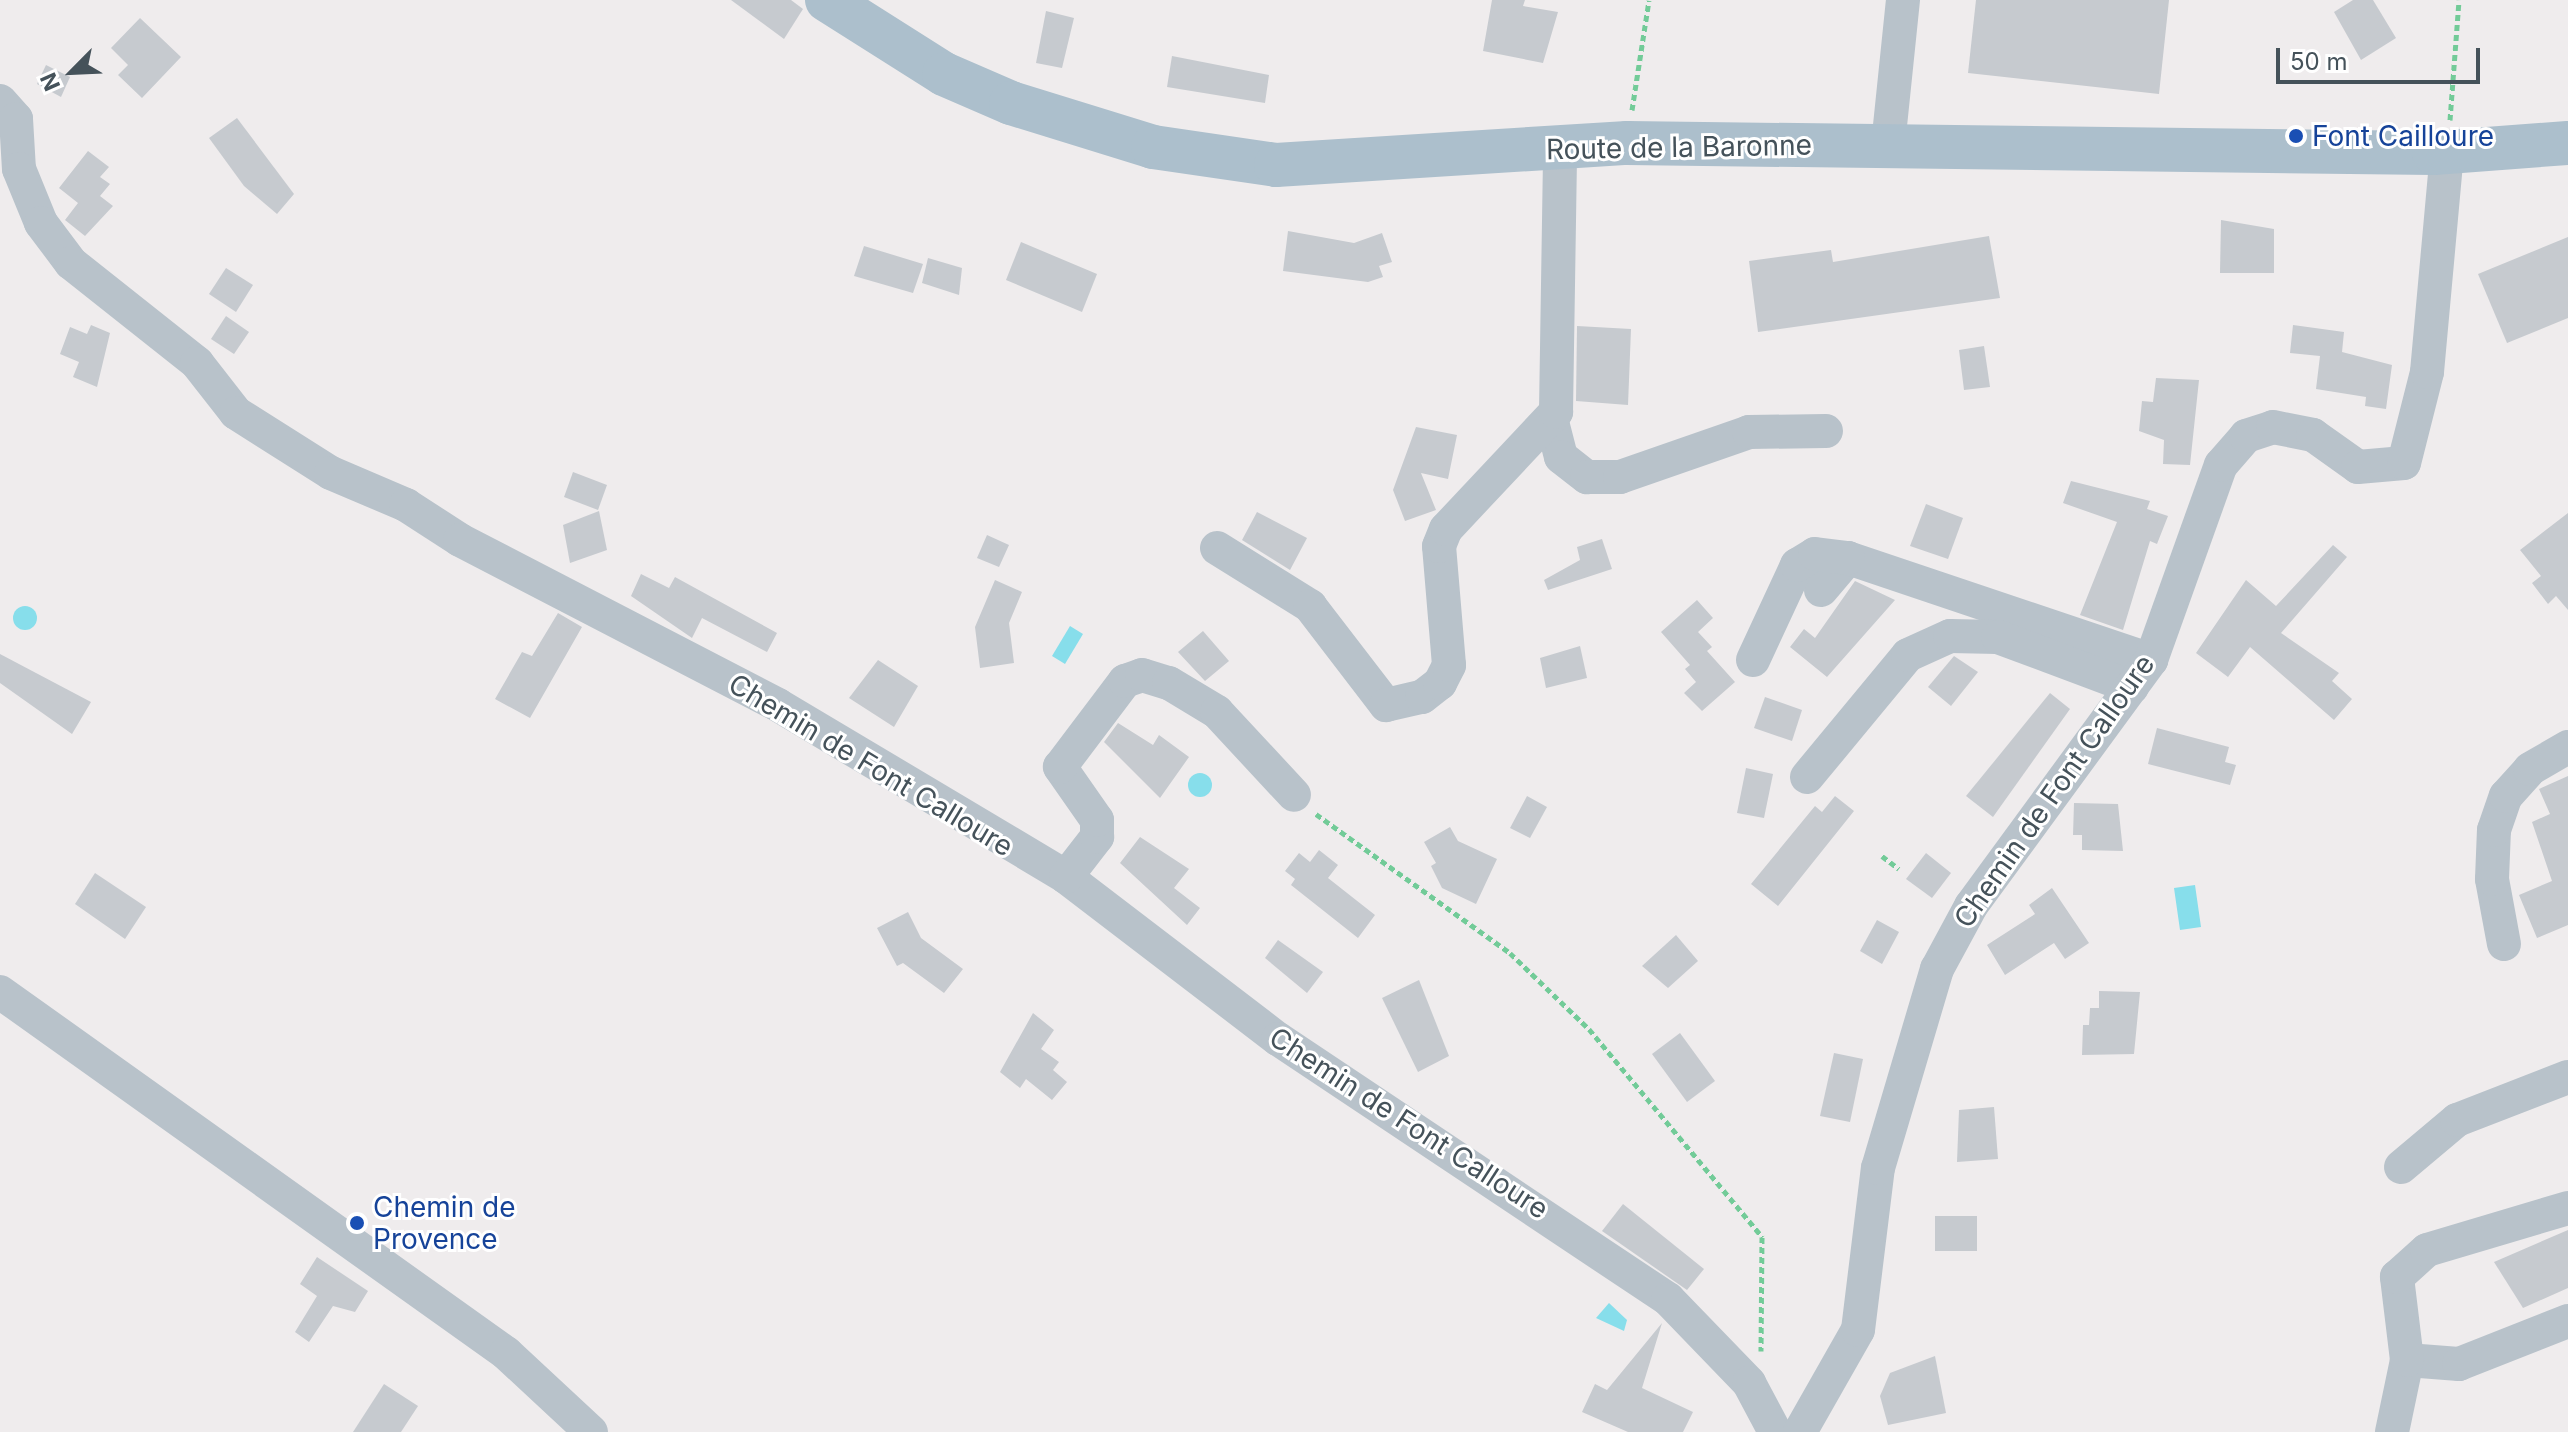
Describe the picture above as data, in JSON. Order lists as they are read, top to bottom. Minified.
{"streets":{"main road":["Route de la Baronne"],"street":["Chemin de Font Calloure"]},"crossings":[["Route de la Baronne","Chemin de Font Calloure"]],"places":["Font Cailloure","Chemin de Provence"],"scale_bar":"50 m","north":"bottom left"}
